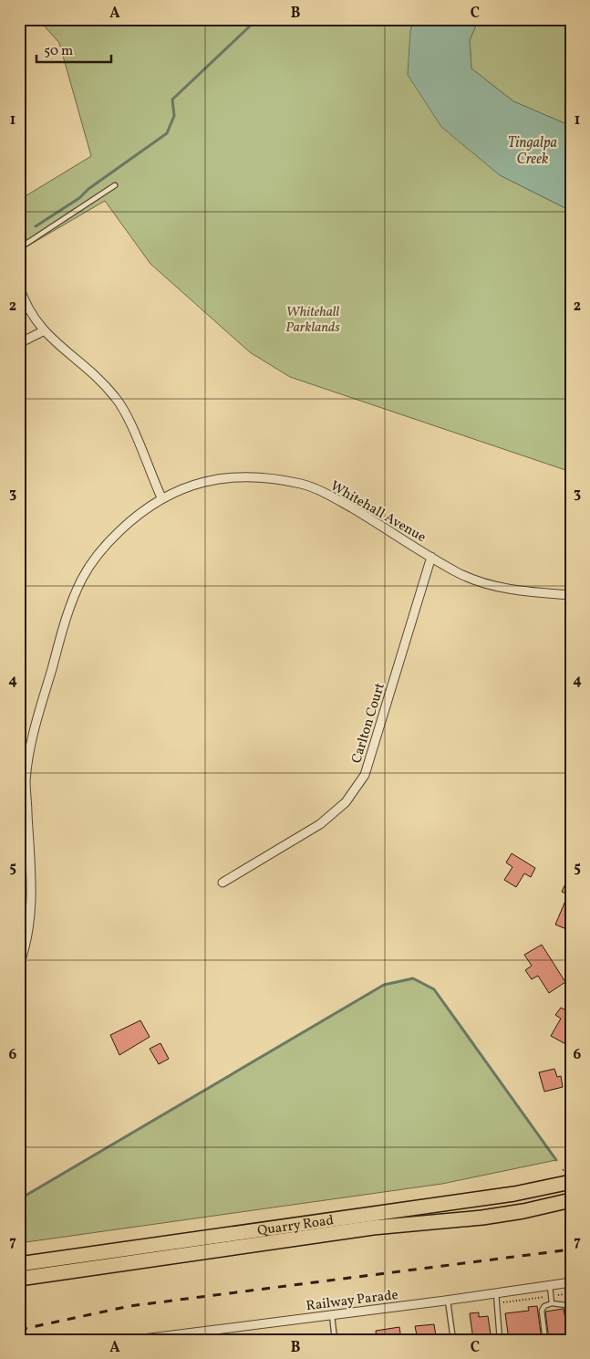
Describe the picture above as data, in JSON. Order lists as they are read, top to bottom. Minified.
{"streets":{"main road":["Quarry Road"],"street":["Whitehall Avenue","Carlton Court","Railway Parade"]},"crossings":[["Whitehall Avenue","Carlton Court"]],"water":["Tingalpa Creek"],"parks":["Whitehall Parklands"],"scale_bar":"50 m","grid":{"columns":["A","B","C"],"rows":["1","2","3","4","5","6","7"]}}
